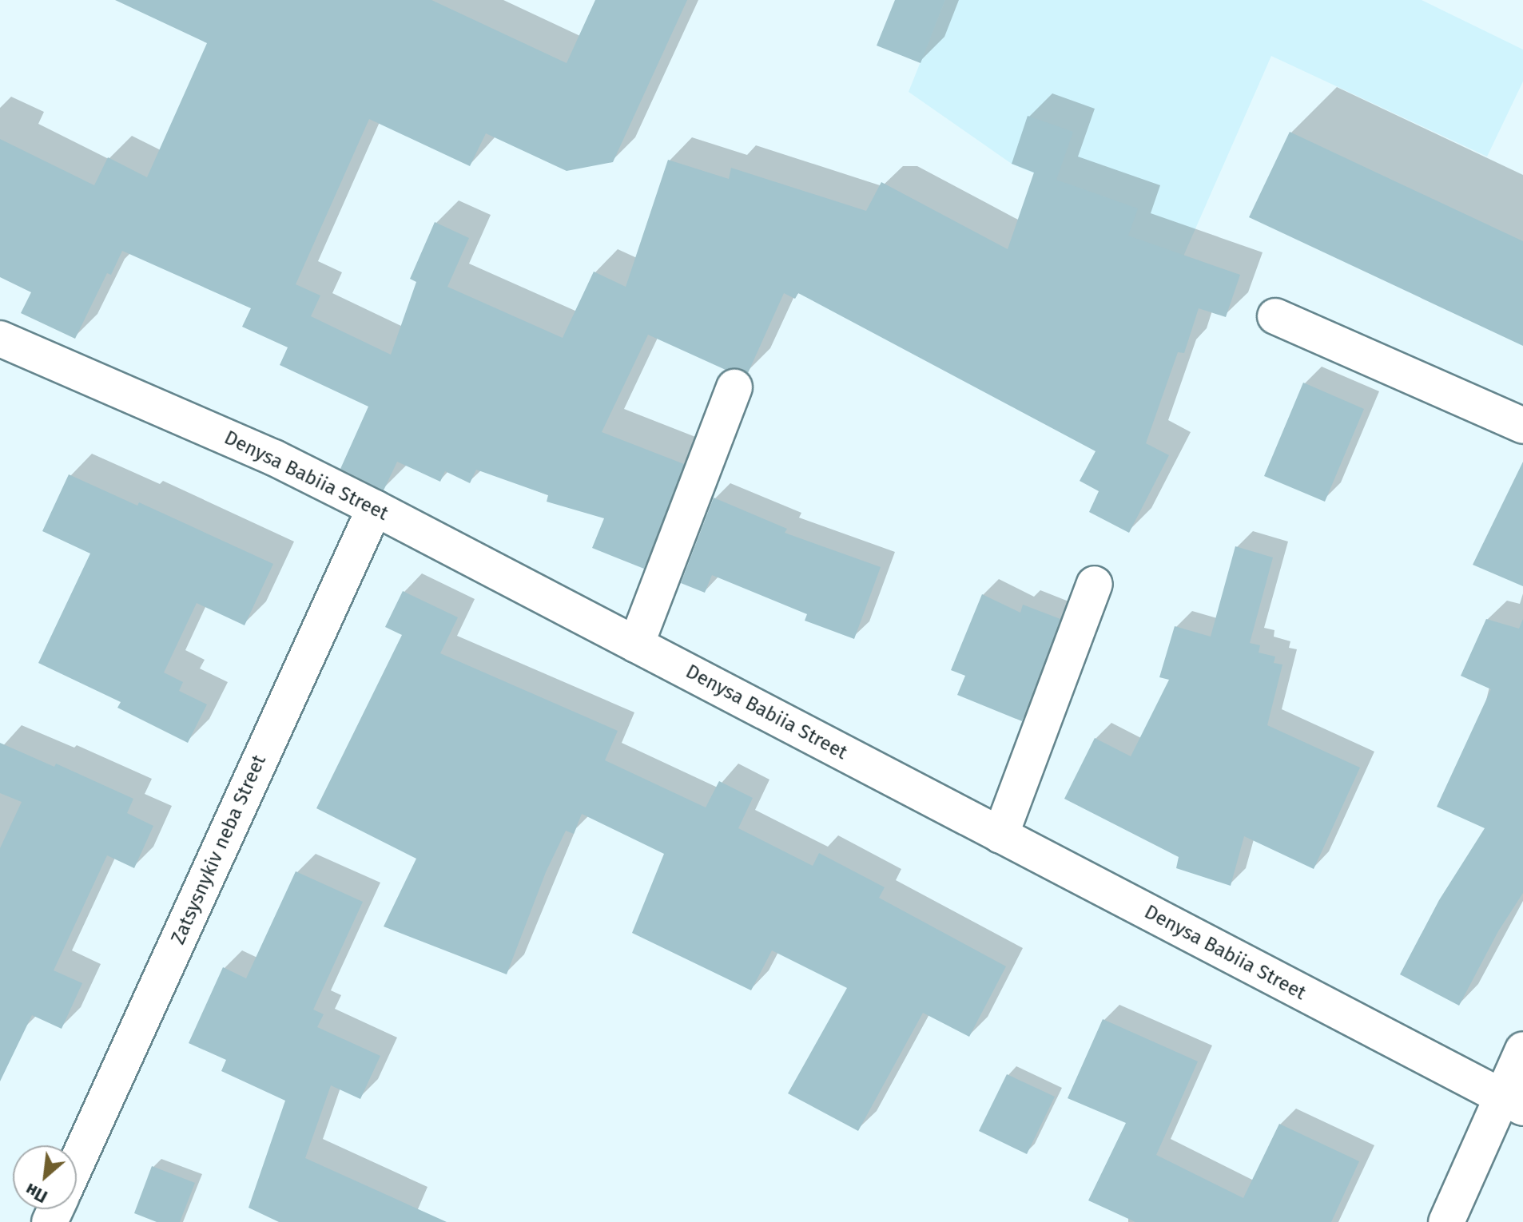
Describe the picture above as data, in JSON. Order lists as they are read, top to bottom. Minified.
{"streets":{"street":["Denysa Babiia Street","Zatsysnykiv neba Street"]},"crossings":[["Denysa Babiia Street","Zatsysnykiv neba Street"]],"north":"bottom left"}
